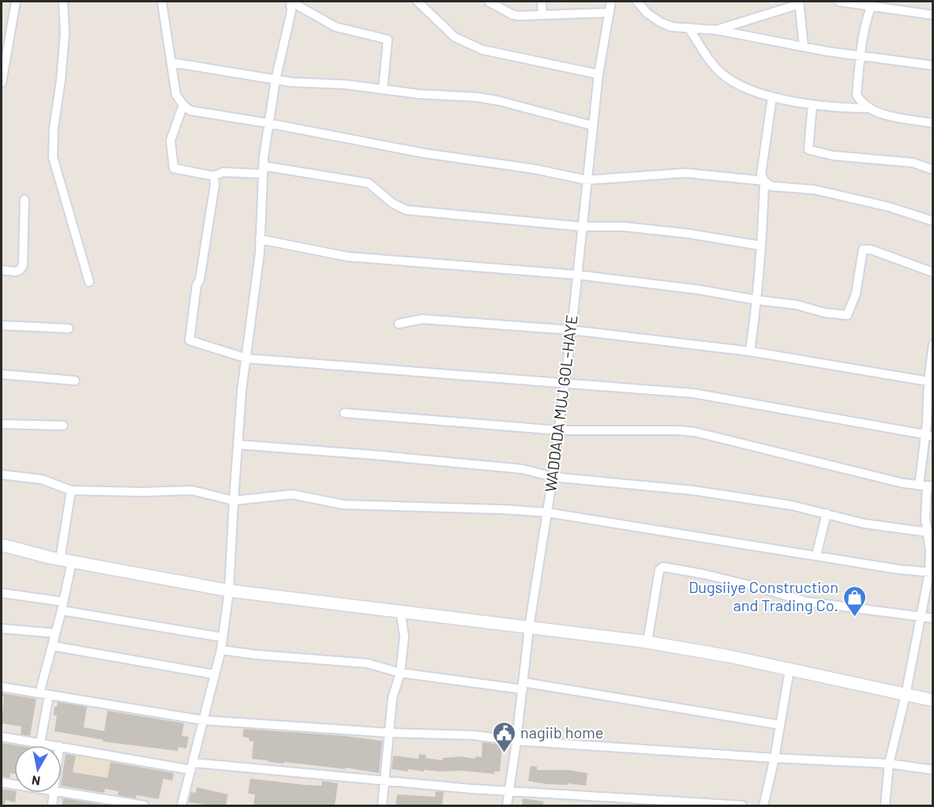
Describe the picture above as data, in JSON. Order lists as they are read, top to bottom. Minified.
{"streets":{"street":["WADDADA MUJ GOL-HAYE"]},"places":{"shop":["Dugsiiye Construction and Trading Co."],"public building":["nagiib home"]},"north":"bottom"}
